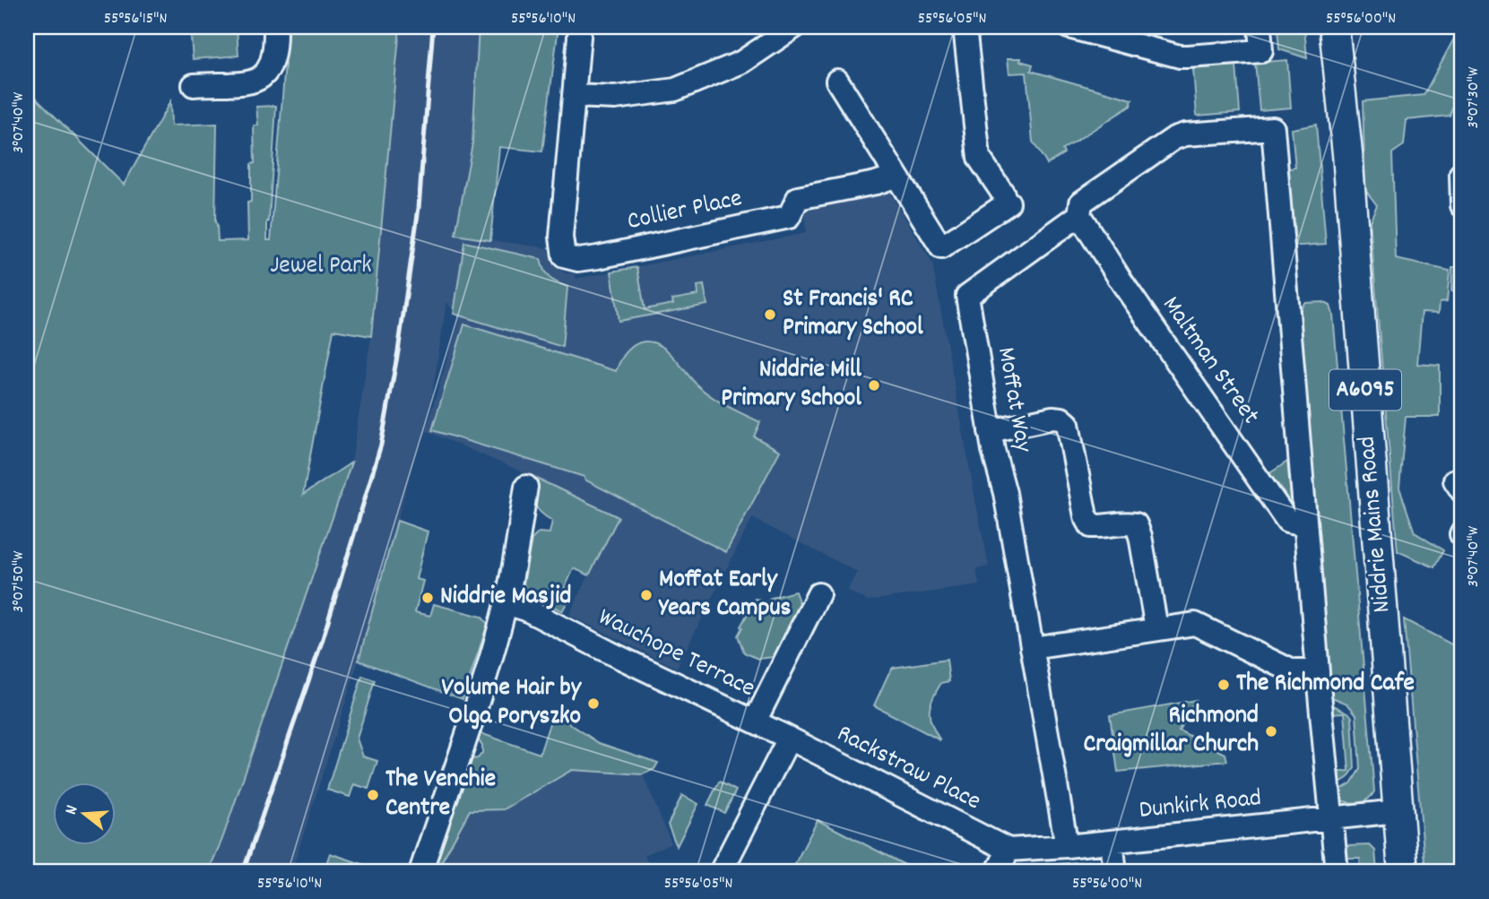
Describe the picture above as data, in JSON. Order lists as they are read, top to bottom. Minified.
{"streets":{"main road":["A6095","Niddrie Mains Road"],"street":["Collier Place","Maltman Street","Moffat Way","Wauchope Terrace","Rackstraw Place","Dunkirk Road"]},"crossings":[["Maltman Street","Moffat Way"],["Moffat Way","Dunkirk Road"],["Niddrie Mains Road","Dunkirk Road"],["Wauchope Terrace","Rackstraw Place"],["Rackstraw Place","Dunkirk Road"]],"parks":["Jewel Park"],"places":["St Francis' RC Primary School","Niddrie Mill Primary School","Moffat Early Years Campus","Niddrie Masjid","The Richmond Cafe","Volume Hair by Olga Poryszko","Richmond Craigmillar Church","The Venchie Centre"],"north":"left","coordinates":["55°56'15\"N","55°56'10\"N","55°56'05\"N","55°56'00\"N","3°07'30\"W","3°07'40\"W","3°07'50\"W"]}
